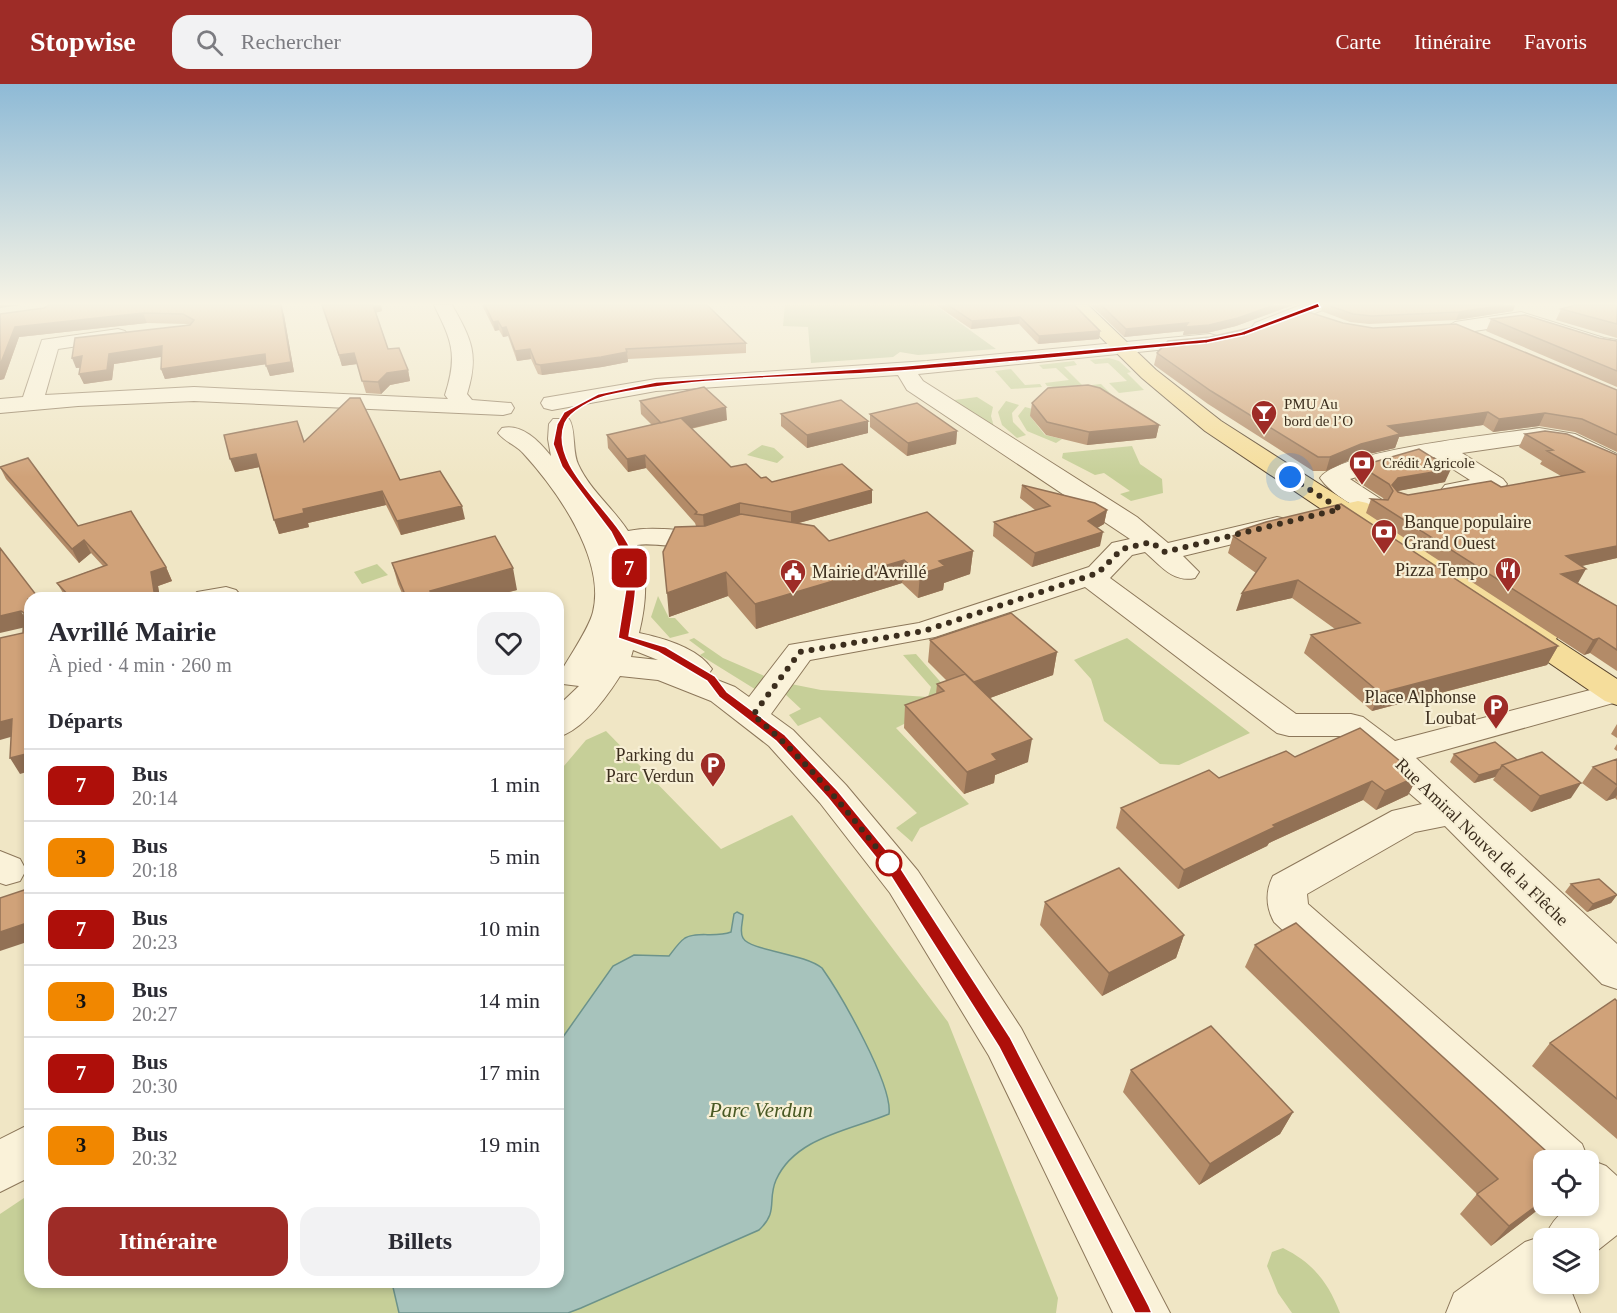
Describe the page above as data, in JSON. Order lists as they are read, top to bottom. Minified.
{"streets":{"street":["Rue Amiral Nouvel de la Flêche"]},"parks":["Parc Verdun"],"places":{"bar":["PMU Au bord de l’O"],"bank":["Crédit Agricole","Banque populaire Grand Ouest"],"restaurant":["Pizza Tempo"],"public building":["Mairie d'Avrillé"],"parking":["Place Alphonse Loubat","Parking du Parc Verdun"]},"lines":["bus line 7"],"page":{"header":"Stopwise","search":"Rechercher","nav":["Carte","Itinéraire","Favoris"],"on_map":"7","heading":[["Avrillé Mairie","À pied · 4 min · 260 m"],"Départs"],"list":[{"mark":"7","name":"Bus","note":"20:14","value":"1 min"},{"mark":"3","name":"Bus","note":"20:18","value":"5 min"},{"mark":"7","name":"Bus","note":"20:23","value":"10 min"},{"mark":"3","name":"Bus","note":"20:27","value":"14 min"},{"mark":"7","name":"Bus","note":"20:30","value":"17 min"},{"mark":"3","name":"Bus","note":"20:32","value":"19 min"}],"buttons":["Itinéraire","Billets"]}}
